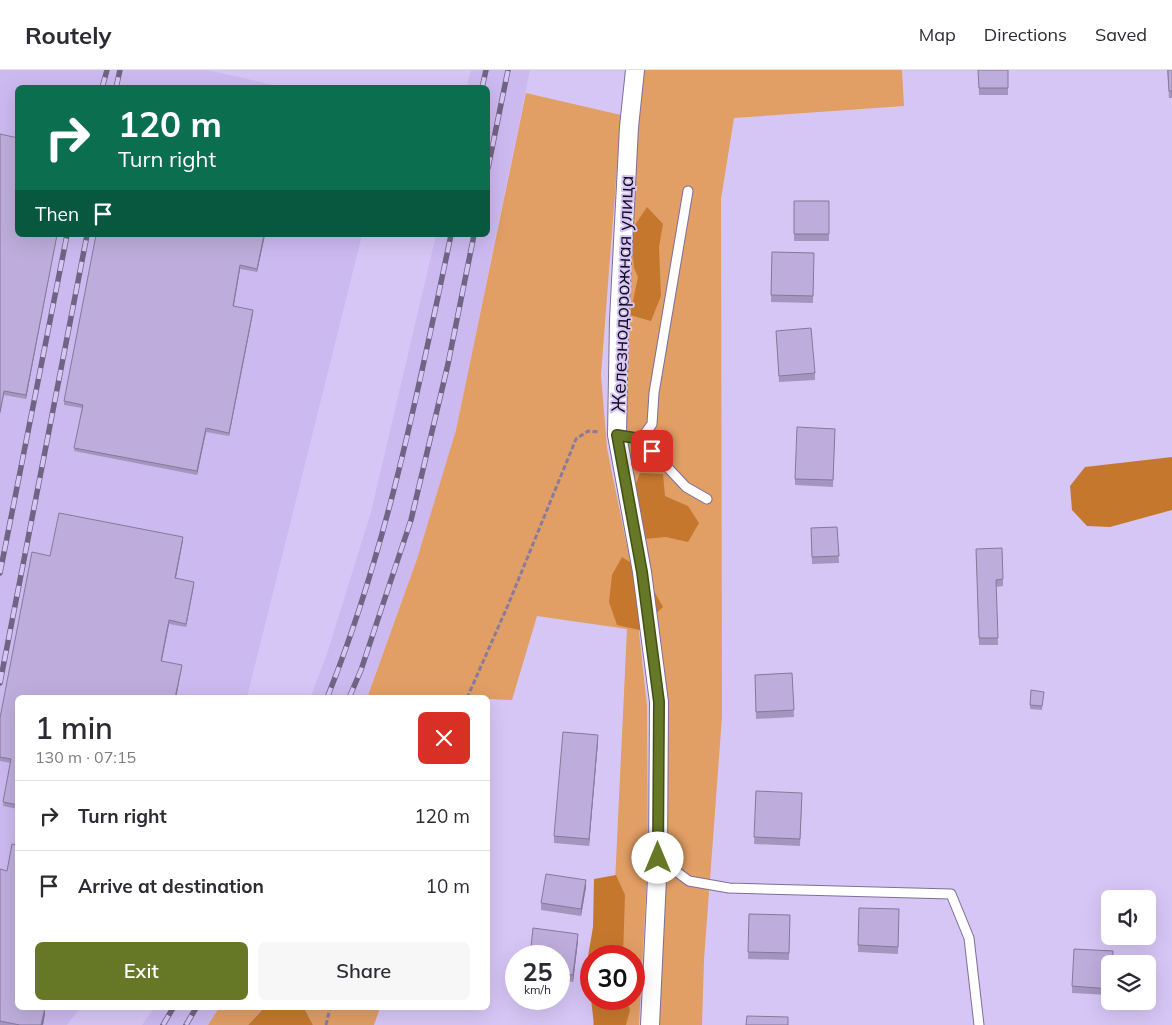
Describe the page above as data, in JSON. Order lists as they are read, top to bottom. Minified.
{"streets":{"street":["Железнодорожная улица"]},"page":{"header":"Routely","nav":["Map","Directions","Saved"],"turn":["120 m","Turn right"],"then":"Then","heading":["1 min","130 m · 07:15"],"list":[{"name":"Turn right","value":"120 m"},{"name":"Arrive at destination","value":"10 m"}],"buttons":["Exit","Share"],"speed":"25 km/h","limit":"30"}}
